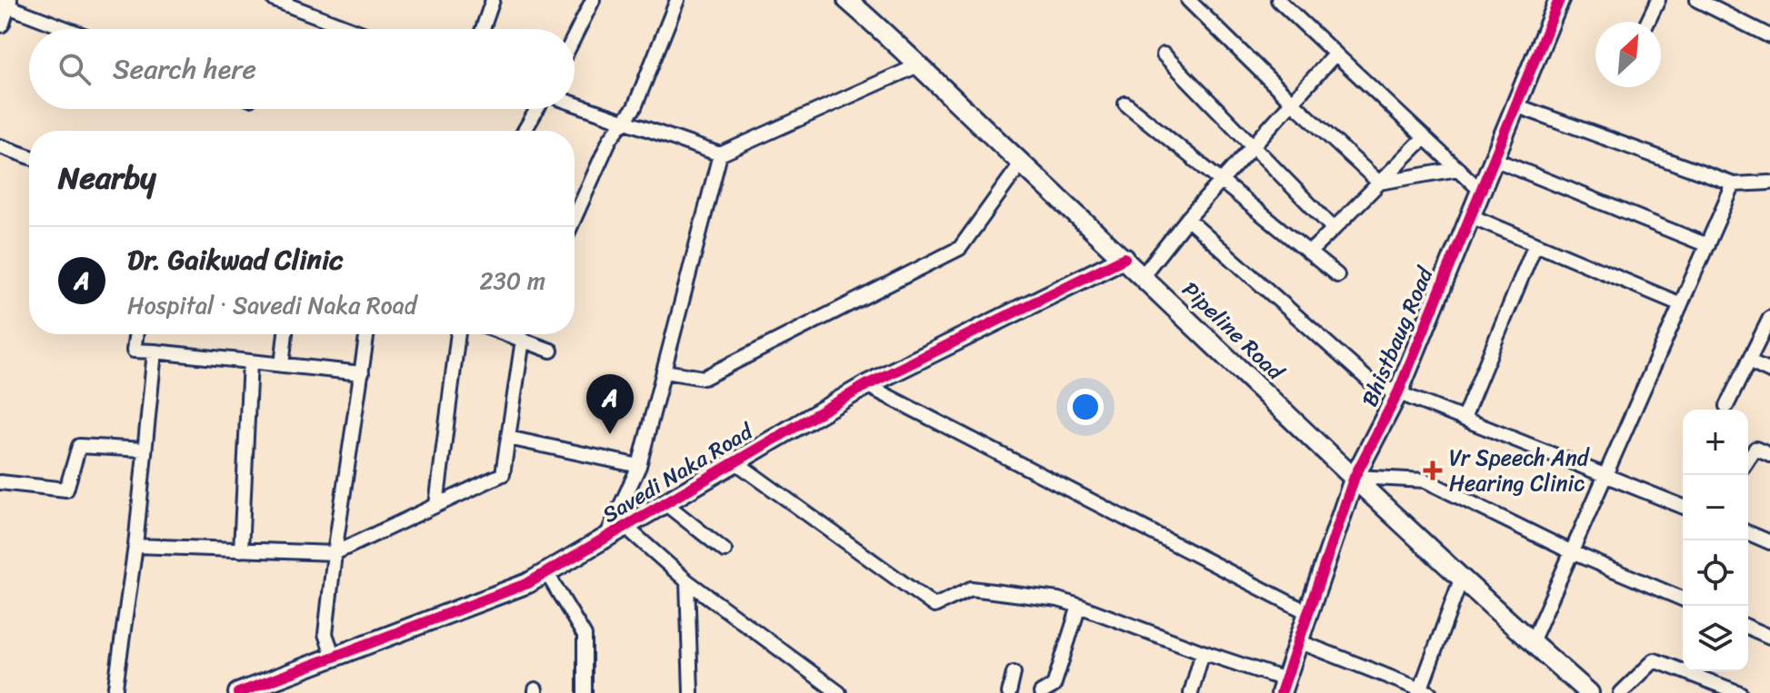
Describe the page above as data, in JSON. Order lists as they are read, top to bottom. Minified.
{"streets":{"street":["Pipeline Road","Bhistbaug Road","Savedi Naka Road"]},"crossings":[["Pipeline Road","Bhistbaug Road"],["Pipeline Road","Savedi Naka Road"]],"places":{"health":["Vr Speech And Hearing Clinic"]},"north":"top right","page":{"search":"Search here","heading":"Nearby","list":[{"mark":"A","name":"Dr. Gaikwad Clinic","note":"Hospital · Savedi Naka Road","value":"230 m"}],"pins":"A","map_buttons":["+","−"]}}
